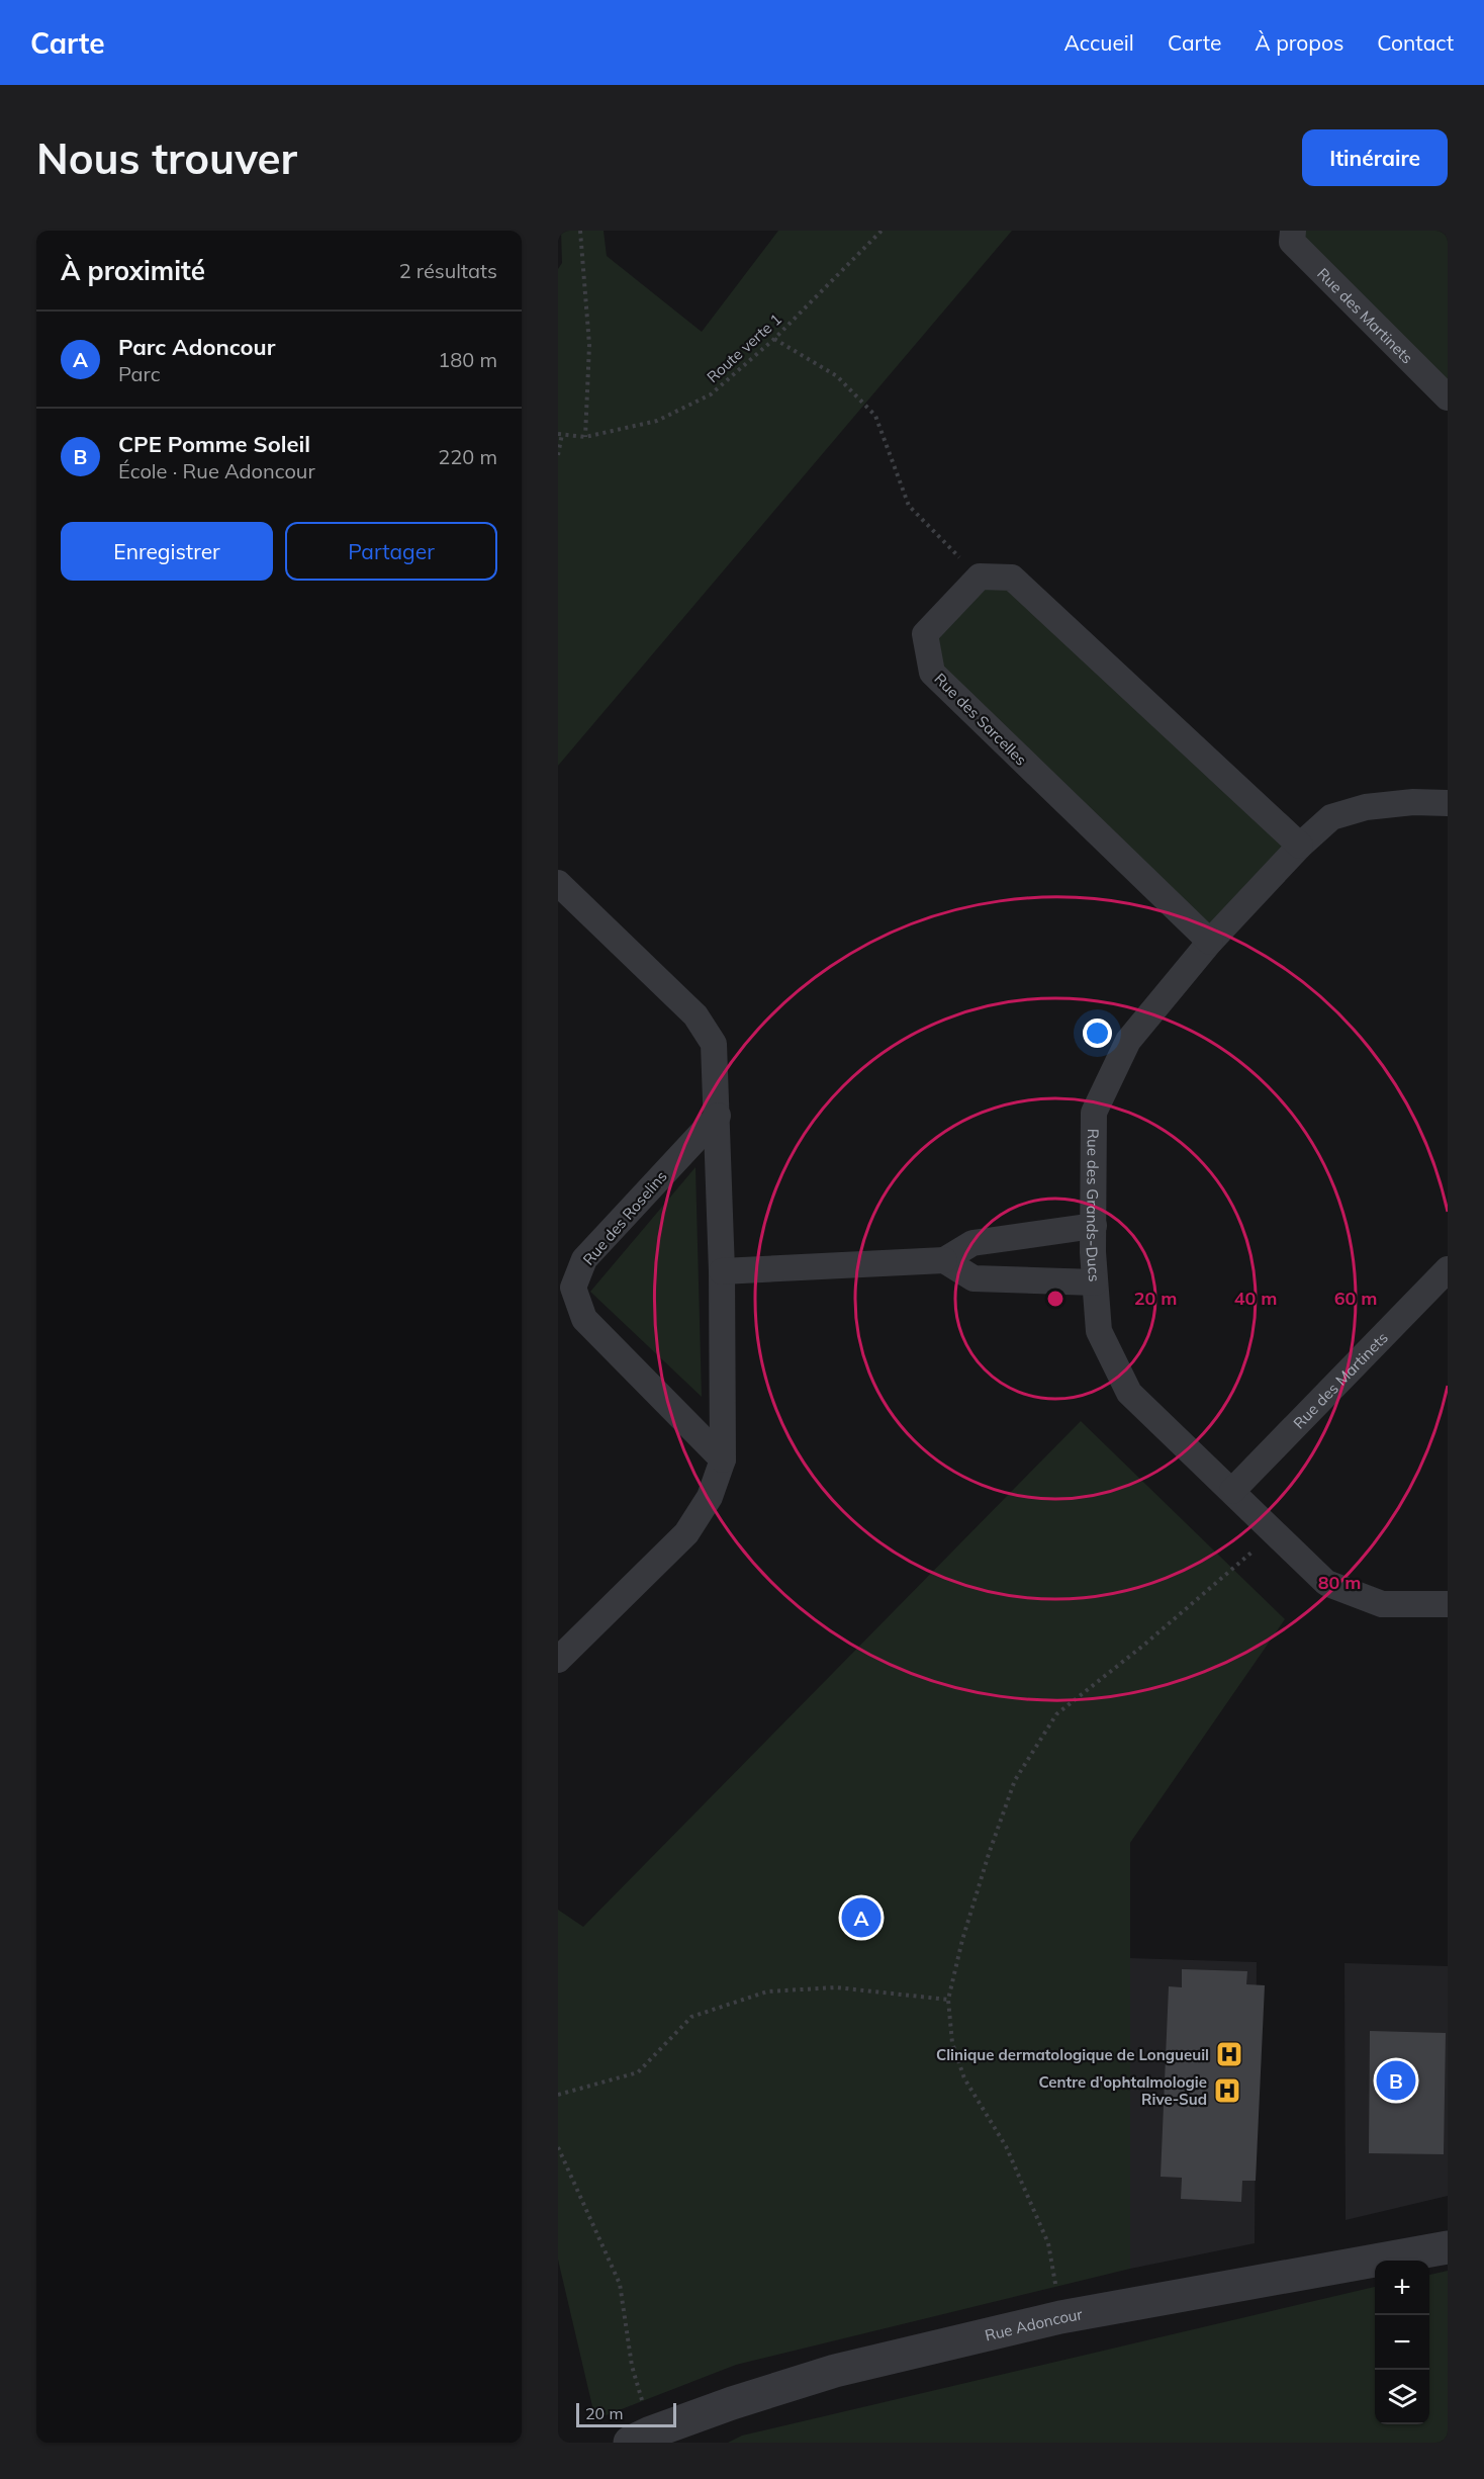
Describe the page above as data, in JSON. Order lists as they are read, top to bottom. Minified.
{"streets":{"street":["Rue des Martinets","Rue des Sarcelles","Rue des Grands-Ducs","Rue des Roselins","Rue Adoncour"],"path":["Route verte 1"]},"crossings":[["Rue des Martinets","Rue des Grands-Ducs"],["Rue des Sarcelles","Rue des Grands-Ducs"]],"places":{"hospital":["Clinique dermatologique de Longueuil","Centre d'ophtalmologie Rive-Sud"]},"scale_bar":"20 m","page":{"header":"Carte","nav":["Accueil","Carte","À propos","Contact"],"buttons":["Itinéraire",["Enregistrer","Partager"]],"title":"Nous trouver","heading":["À proximité","2 résultats"],"list":[{"mark":"A","name":"Parc Adoncour","note":"Parc","value":"180 m"},{"mark":"B","name":"CPE Pomme Soleil","note":"École · Rue Adoncour","value":"220 m"}],"pins":["A","B"],"map_buttons":["+","−"],"scale":"20 m"},"rings":["20 m","40 m","60 m","80 m"]}
